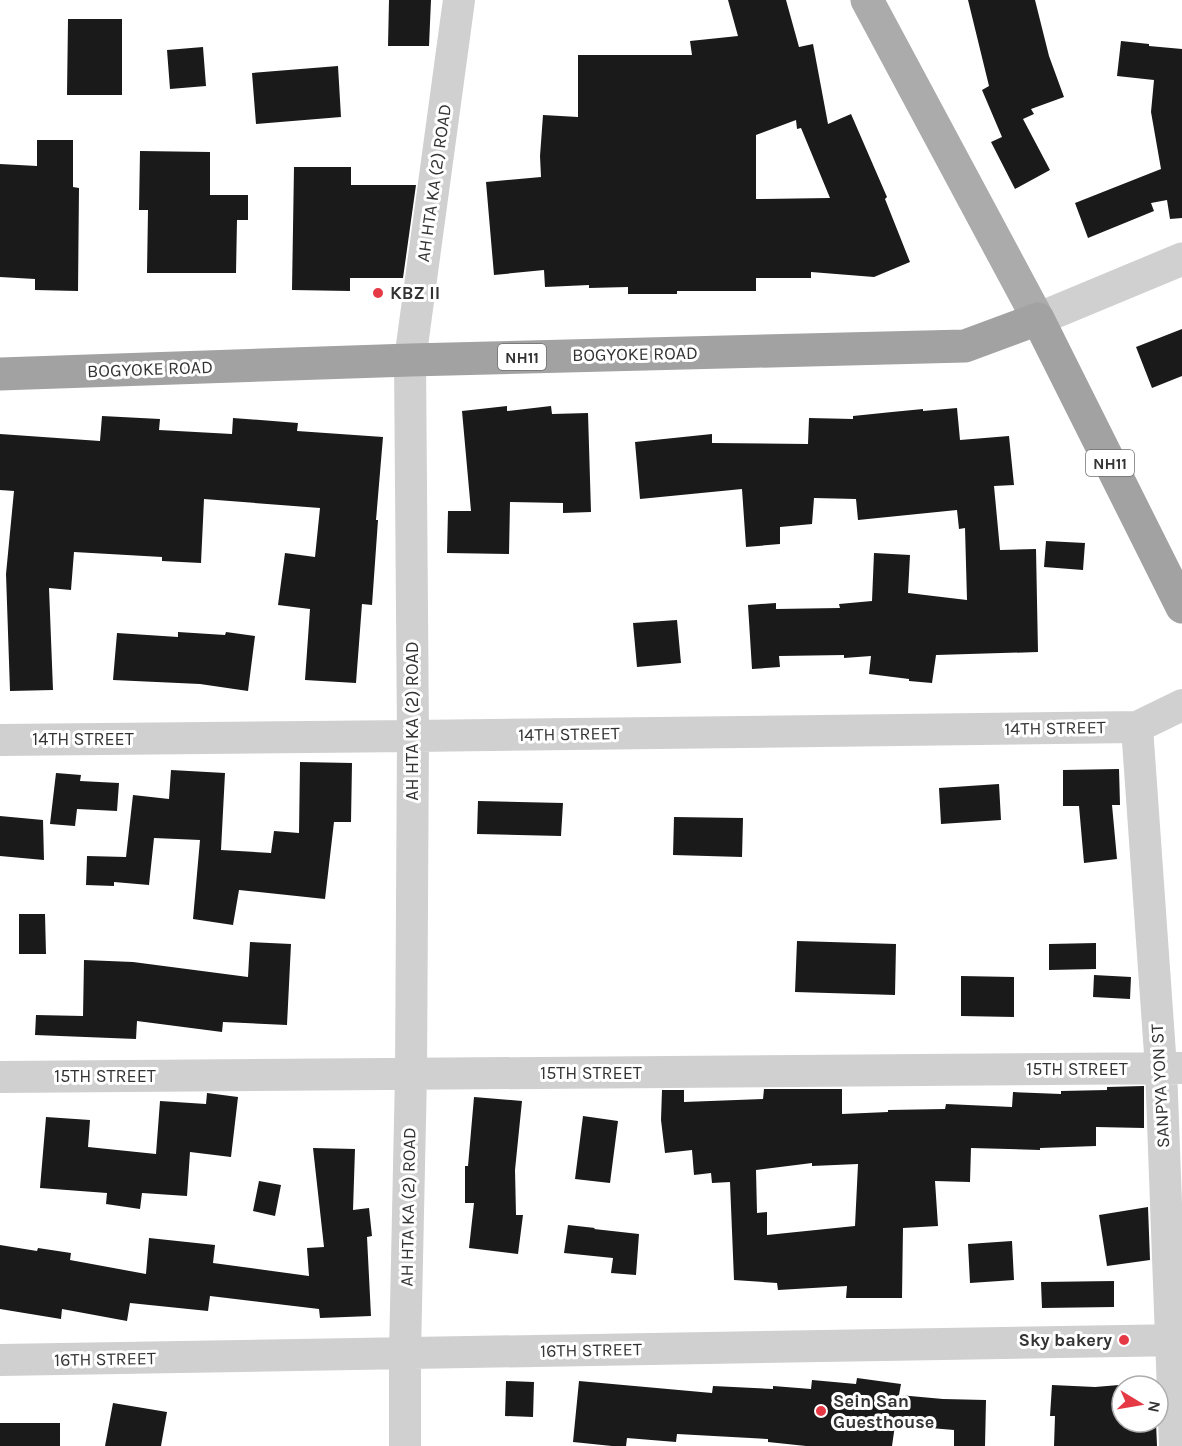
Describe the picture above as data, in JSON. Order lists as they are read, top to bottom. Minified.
{"streets":{"highway":["BOGYOKE ROAD","NH11"],"street":["AH HTA KA (2) ROAD","14TH STREET","15TH STREET","SANPYA YON ST","16TH STREET"]},"crossings":[["AH HTA KA (2) ROAD","BOGYOKE ROAD"],["AH HTA KA (2) ROAD","14TH STREET"],["AH HTA KA (2) ROAD","15TH STREET"],["AH HTA KA (2) ROAD","16TH STREET"],["BOGYOKE ROAD","NH11"],["14TH STREET","SANPYA YON ST"],["15TH STREET","SANPYA YON ST"],["SANPYA YON ST","16TH STREET"]],"places":["KBZ II","Sky bakery","Sein San Guesthouse"],"north":"right"}
